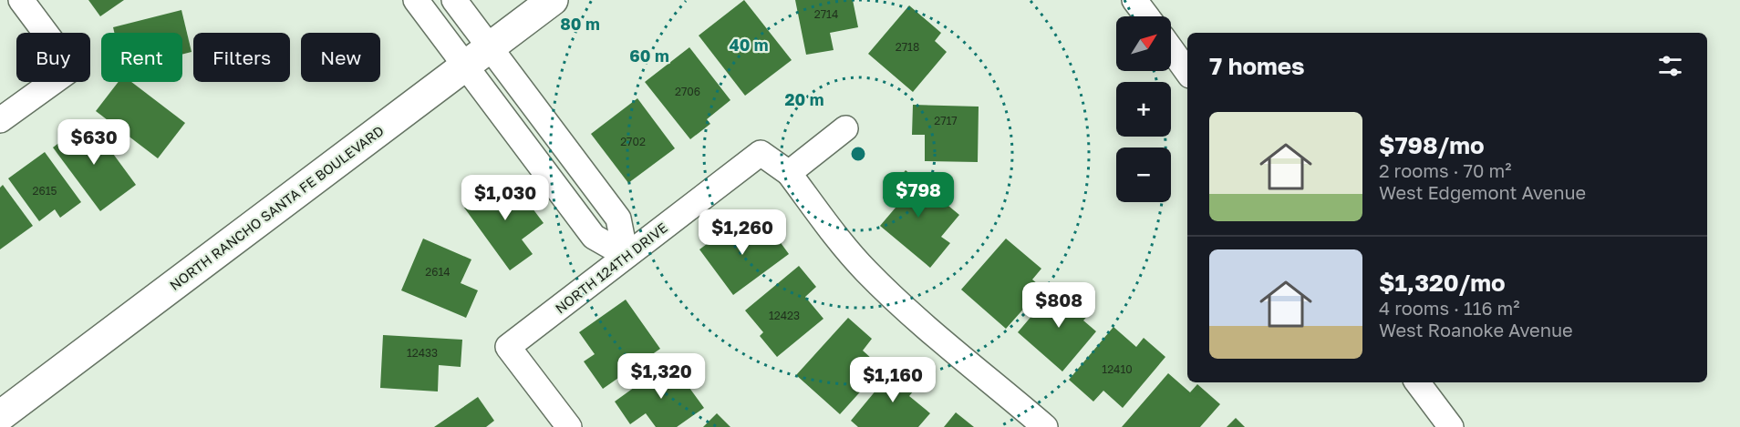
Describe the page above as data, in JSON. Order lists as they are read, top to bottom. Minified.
{"streets":{"street":["NORTH RANCHO SANTA FE BOULEVARD","NORTH 124TH DRIVE"]},"house_numbers":["2714","2718","2706","2717","2702","2615","2614","12423","12433","12410"],"north":"top right","page":{"map_buttons":["+","−"],"chip":["Buy","Rent","Filters","New"],"heading":"7 homes","list":[{"name":"$798/mo","note":"2 rooms · 70 m² · West Edgemont Avenue"},{"name":"$1,320/mo","note":"4 rooms · 116 m² · West Roanoke Avenue"}],"price":["$630","$798","$1,030","$1,260","$808","$1,320","$1,160"]},"rings":["80 m","40 m","60 m","20 m"]}
